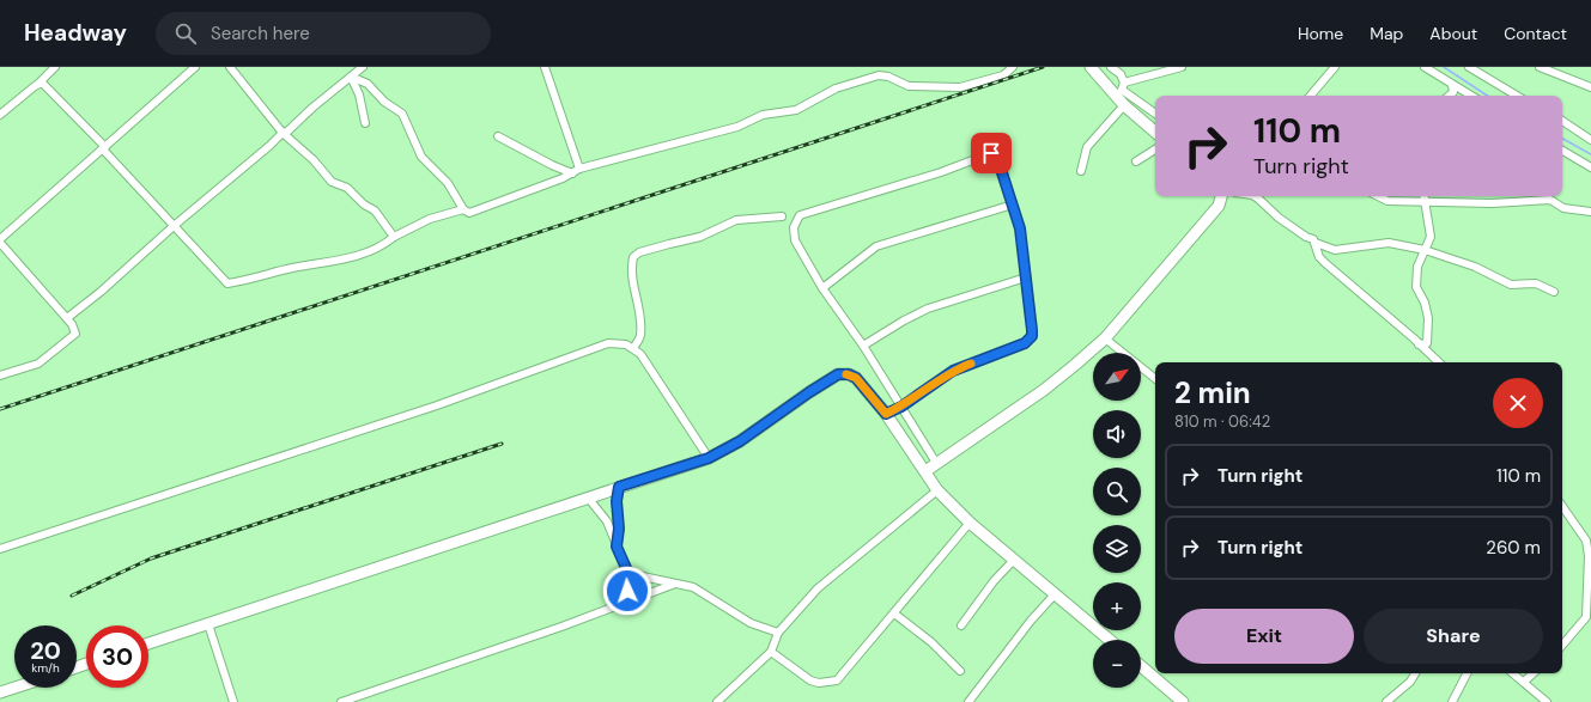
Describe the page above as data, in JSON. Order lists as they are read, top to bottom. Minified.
{"north":"top right","page":{"header":"Headway","search":"Search here","nav":["Home","Map","About","Contact"],"turn":["110 m","Turn right"],"map_buttons":["+","−"],"heading":["2 min","810 m · 06:42"],"list":[{"name":"Turn right","value":"110 m"},{"name":"Turn right","value":"260 m"}],"buttons":["Exit","Share"],"speed":"20 km/h","limit":"30"}}
